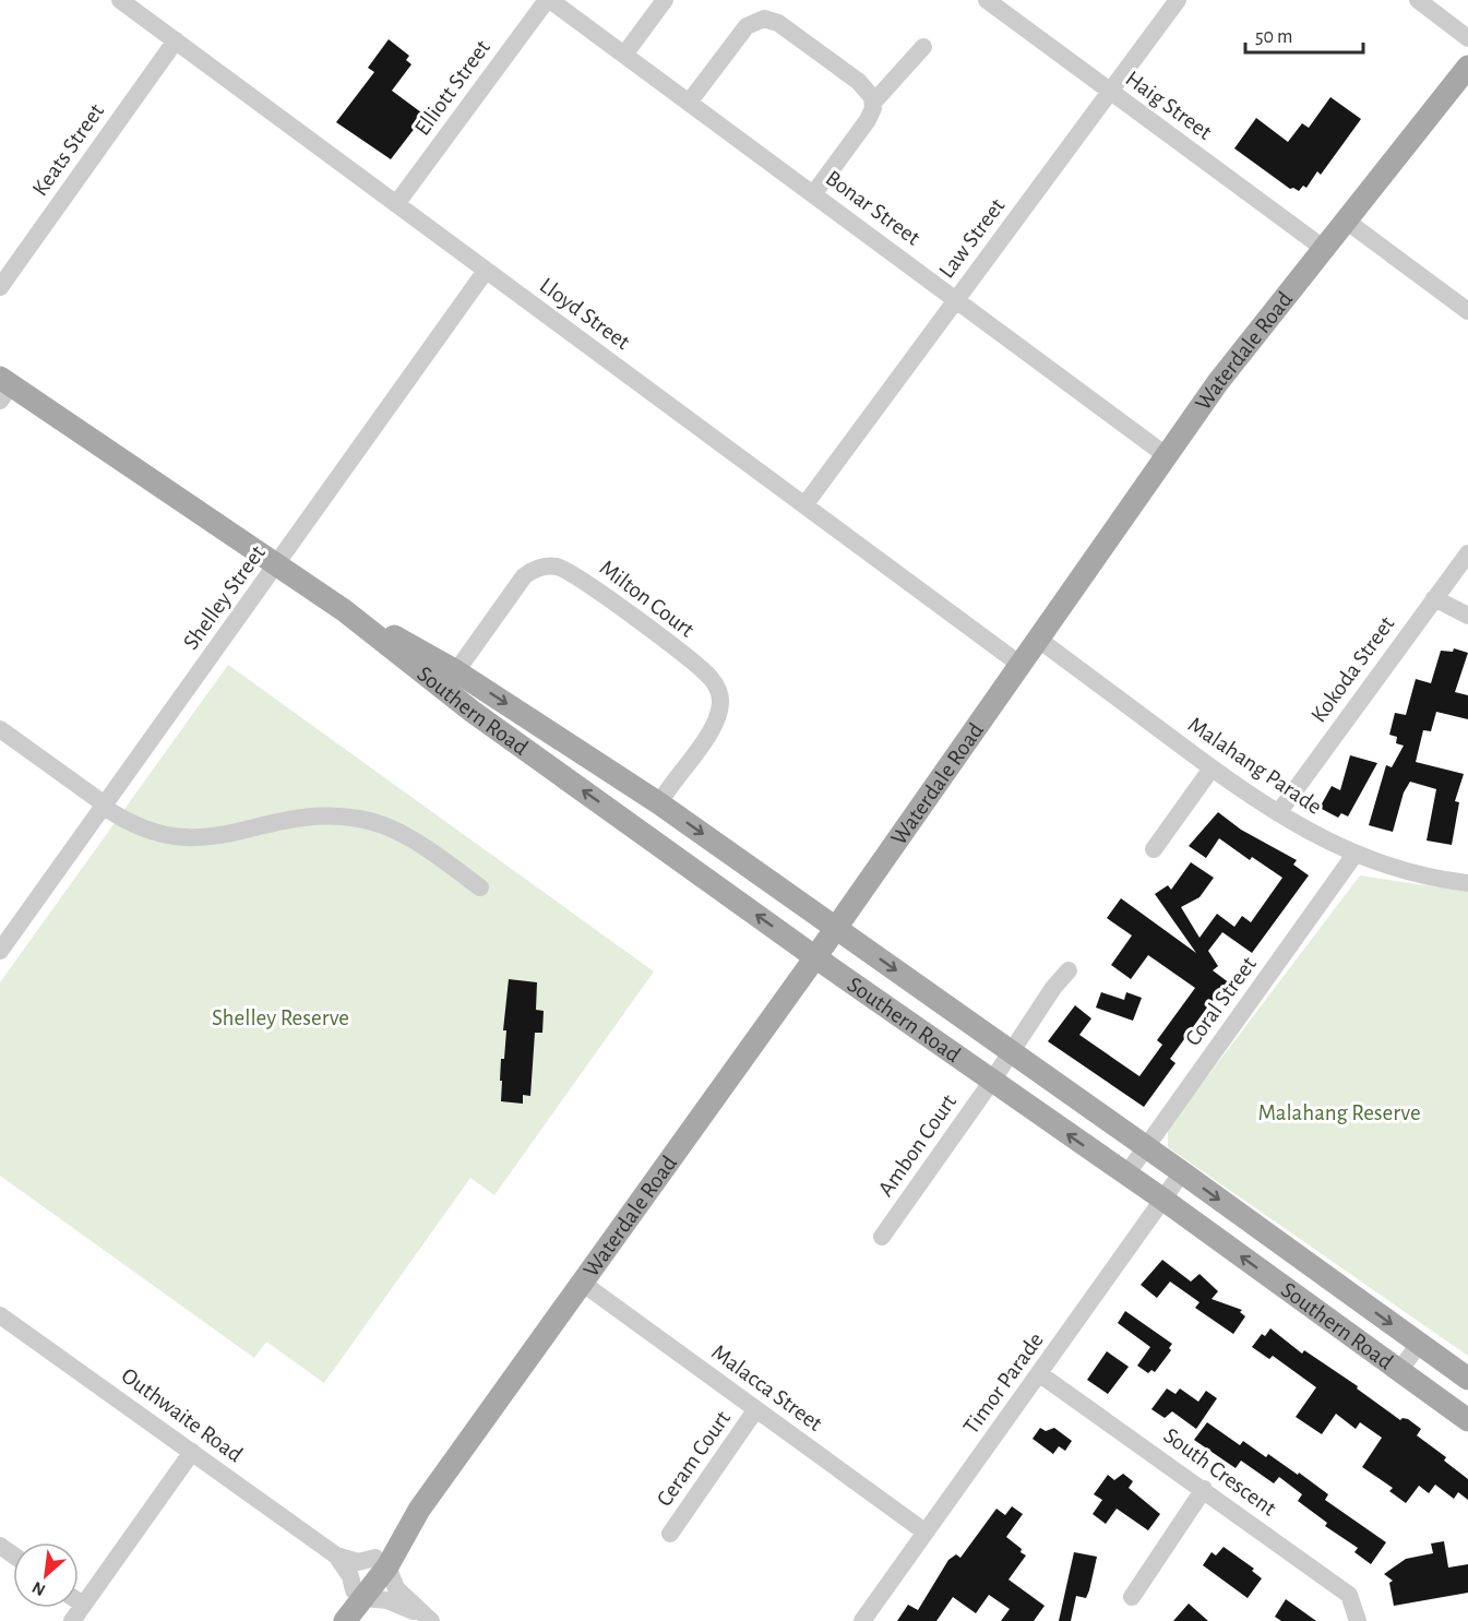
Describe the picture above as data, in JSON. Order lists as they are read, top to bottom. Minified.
{"streets":{"main road":["Waterdale Road","Southern Road"],"street":["Elliott Street","Haig Street","Keats Street","Bonar Street","Law Street","Lloyd Street","Shelley Street","Milton Court","Kokoda Street","Malahang Parade","Coral Street","Ambon Court","Timor Parade","Malacca Street","Outhwaite Road","Ceram Court","South Crescent"]},"crossings":[["Elliott Street","Bonar Street"],["Elliott Street","Lloyd Street"],["Haig Street","Law Street"],["Haig Street","Waterdale Road"],["Keats Street","Lloyd Street"],["Bonar Street","Law Street"],["Bonar Street","Waterdale Road"],["Law Street","Lloyd Street"],["Lloyd Street","Waterdale Road"],["Lloyd Street","Shelley Street"],["Waterdale Road","Southern Road"],["Waterdale Road","Malahang Parade"],["Waterdale Road","Malacca Street"],["Waterdale Road","Outhwaite Road"],["Shelley Street","Southern Road"],["Milton Court","Southern Road"],["Kokoda Street","Malahang Parade"],["Southern Road","Coral Street"],["Southern Road","Ambon Court"],["Southern Road","Timor Parade"],["Malahang Parade","Coral Street"],["Timor Parade","Malacca Street"],["Timor Parade","South Crescent"],["Malacca Street","Ceram Court"]],"parks":["Shelley Reserve","Malahang Reserve"],"scale_bar":"50 m","north":"bottom left"}
